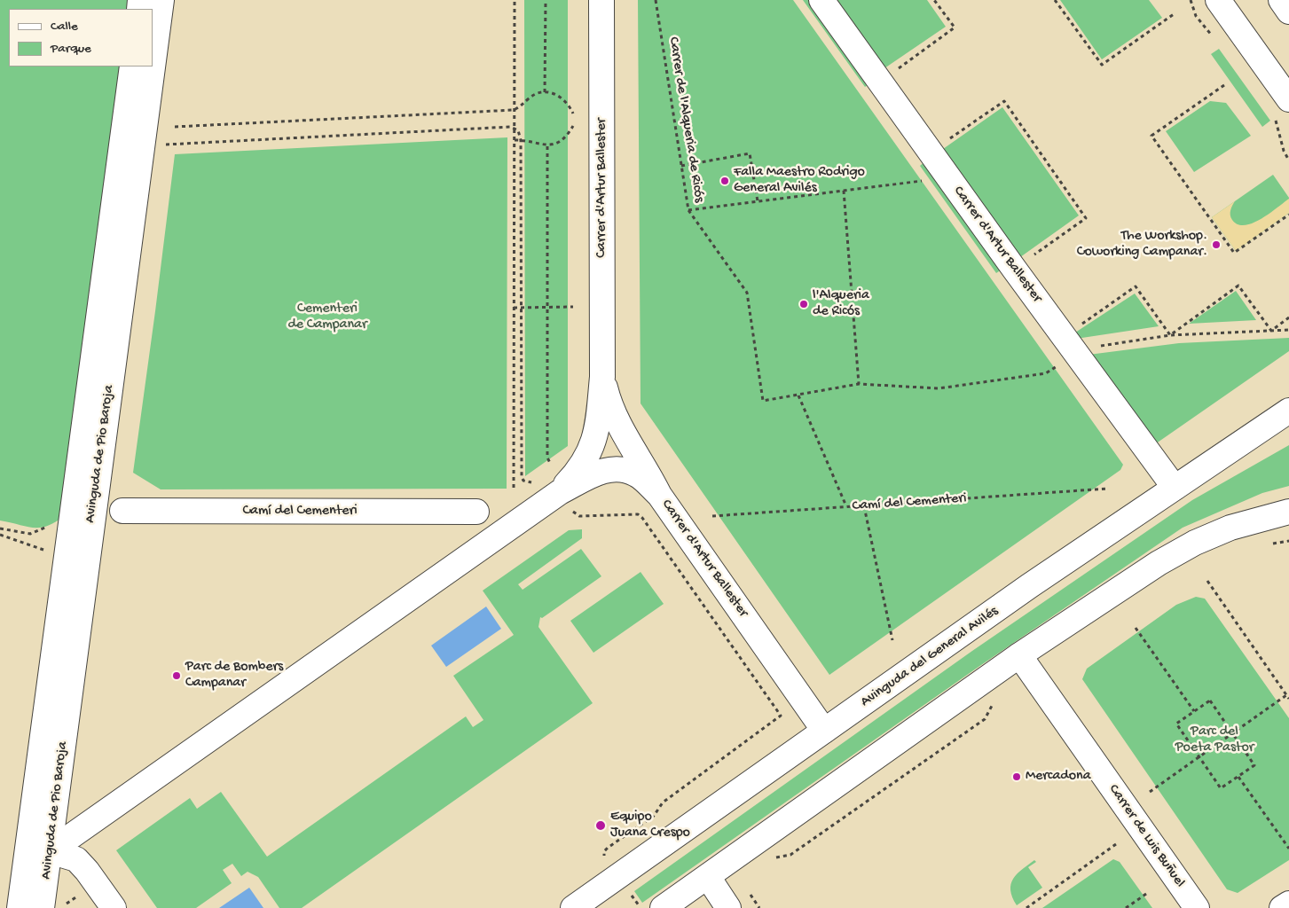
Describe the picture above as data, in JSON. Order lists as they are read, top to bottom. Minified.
{"streets":{"main road":["Carrer d'Artur Ballester","Avinguda de Pio Baroja","Camí del Cementeri","Avinguda del General Avilés","Carrer de Luis Buñuel"],"path":["Carrer de l'Alqueria de Ricós"]},"crossings":[["Carrer de l'Alqueria de Ricós","Carrer d'Artur Ballester"],["Carrer d'Artur Ballester","Avinguda del General Avilés"]],"parks":["Cementeri de Campanar","Parc del Poeta Pastor"],"places":["Falla Maestro Rodrigo General Avilés","The Workshop. Coworking Campanar.","l'Alqueria de Ricós","Parc de Bombers Campanar","Mercadona","Equipo Juana Crespo"],"legend":["Calle","Parque"]}
